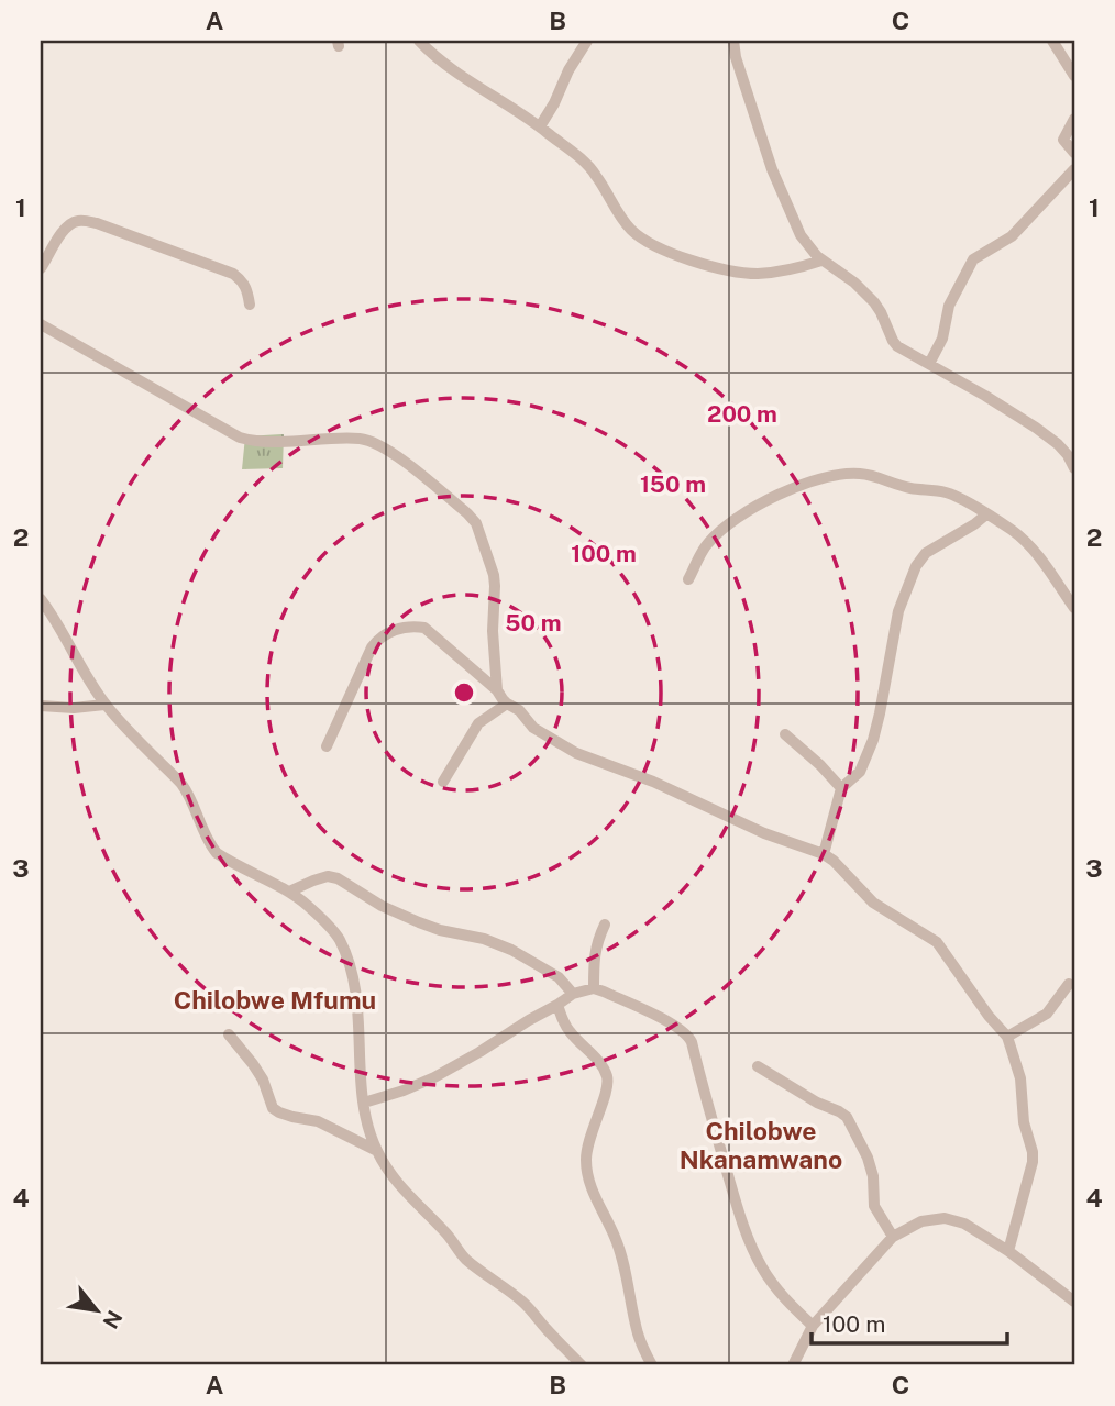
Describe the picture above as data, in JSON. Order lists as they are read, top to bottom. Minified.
{"districts":["Chilobwe Mfumu","Chilobwe Nkanamwano"],"scale_bar":"100 m","north":"bottom right","grid":{"columns":["A","B","C"],"rows":["1","2","3","4"]},"rings":["200 m","150 m","100 m","50 m"]}
